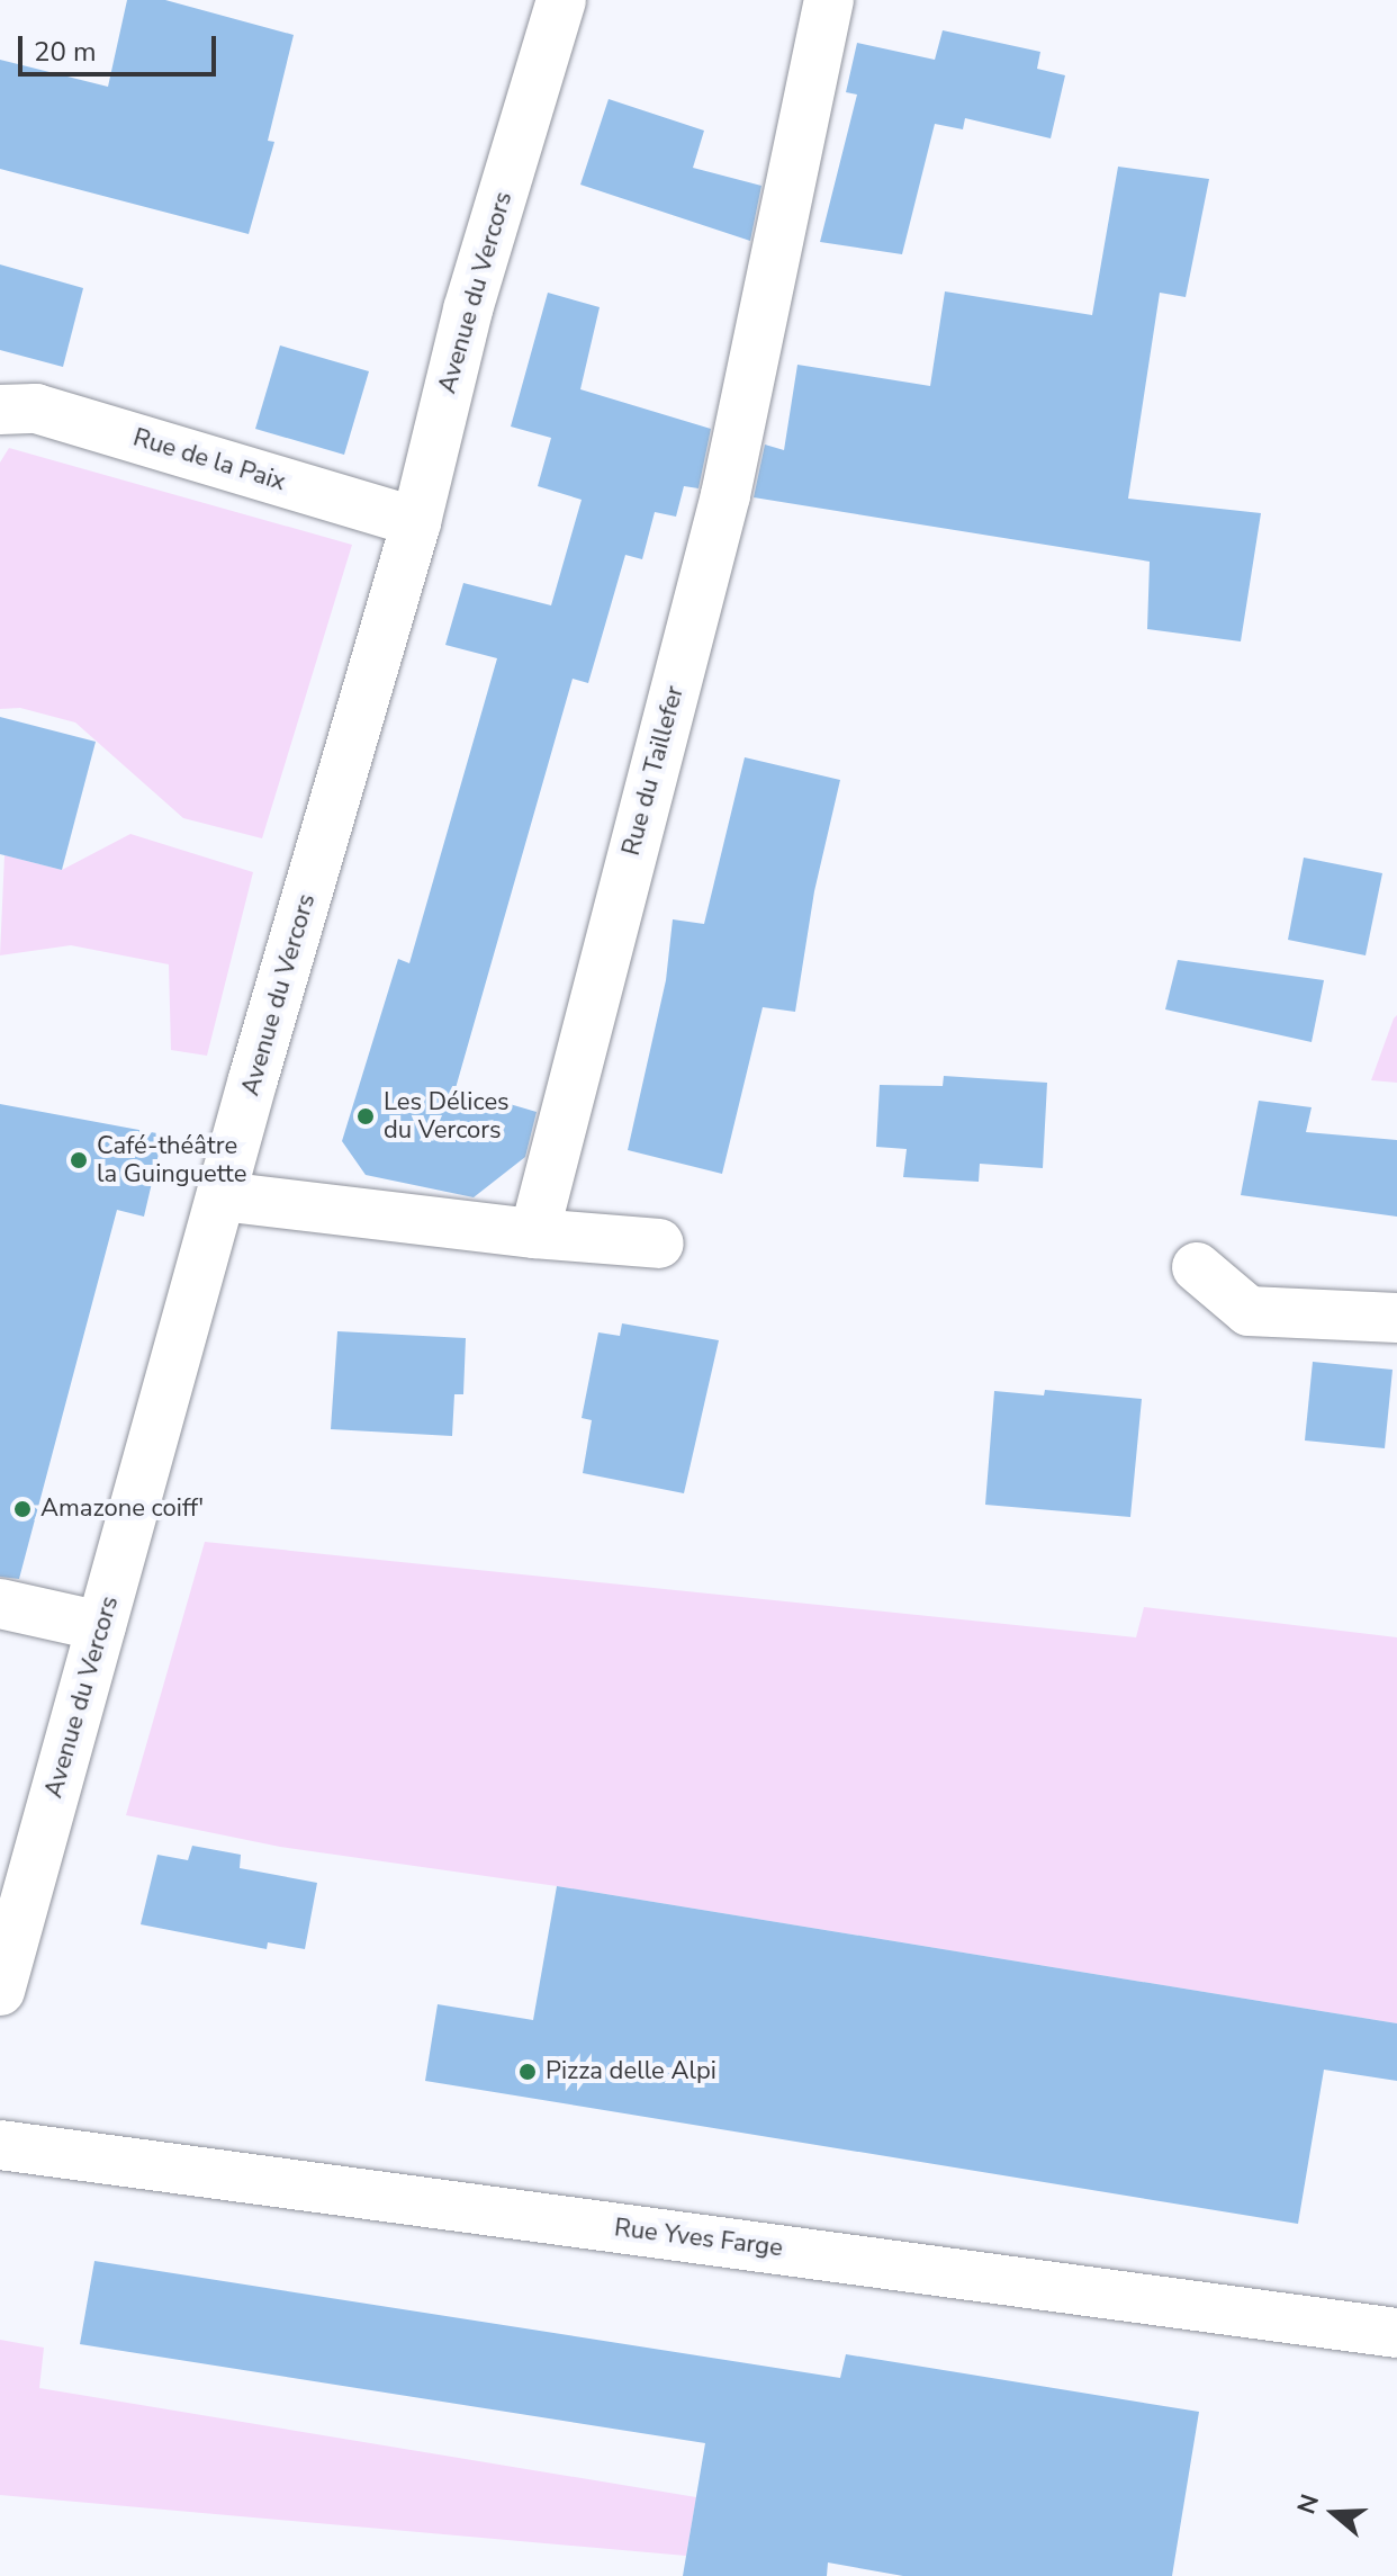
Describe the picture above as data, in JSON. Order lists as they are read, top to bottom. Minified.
{"streets":{"street":["Avenue du Vercors","Rue de la Paix","Rue du Taillefer","Rue Yves Farge"]},"crossings":[["Avenue du Vercors","Rue de la Paix"]],"places":["Les Délices du Vercors","Café-théâtre la Guinguette","Amazone coiff'","Pizza delle Alpi"],"scale_bar":"20 m","north":"left"}
